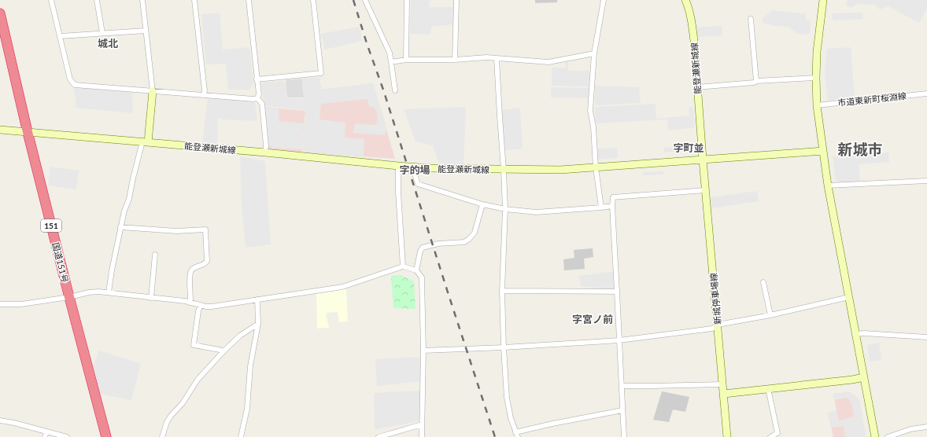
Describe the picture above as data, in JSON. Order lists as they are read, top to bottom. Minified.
{"streets":{"highway":["151","国道151号"],"main road":["能登瀬新城線","新城停車場線"],"street":["市道東新町桜淵線"]},"crossings":[["能登瀬新城線","国道151号"],["能登瀬新城線","新城停車場線"]],"districts":["城北","字町並","新城市","字的場","字宮ノ前"]}
